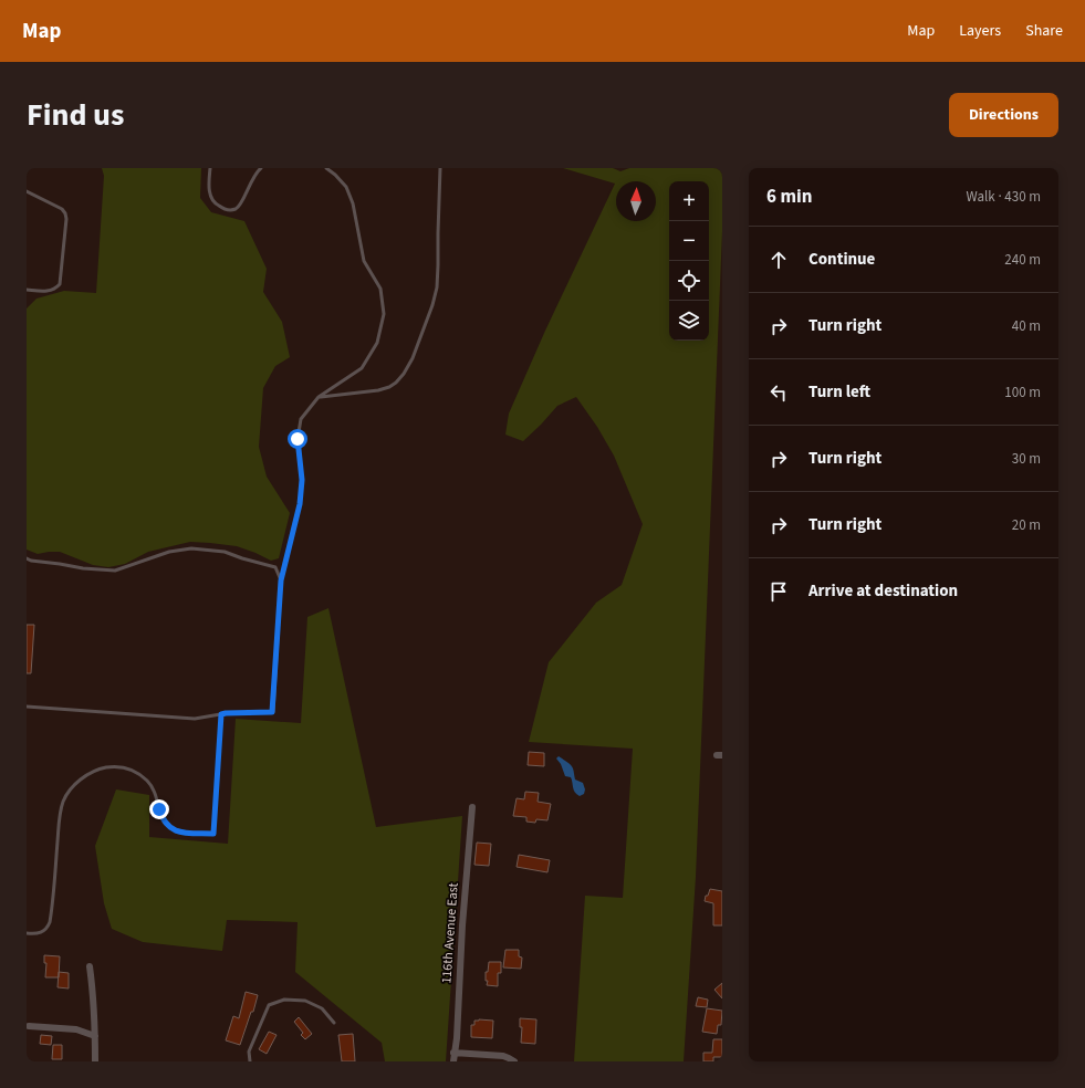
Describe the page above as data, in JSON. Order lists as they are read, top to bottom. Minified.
{"streets":{"street":["116th Avenue East"]},"north":"top","page":{"header":"Map","nav":["Map","Layers","Share"],"title":"Find us","buttons":"Directions","heading":["6 min","Walk · 430 m"],"map_buttons":["+","−"],"list":[["Continue","240 m"],["Turn right","40 m"],["Turn left","100 m"],["Turn right","30 m"],["Turn right","20 m"],"Arrive at destination"]}}
